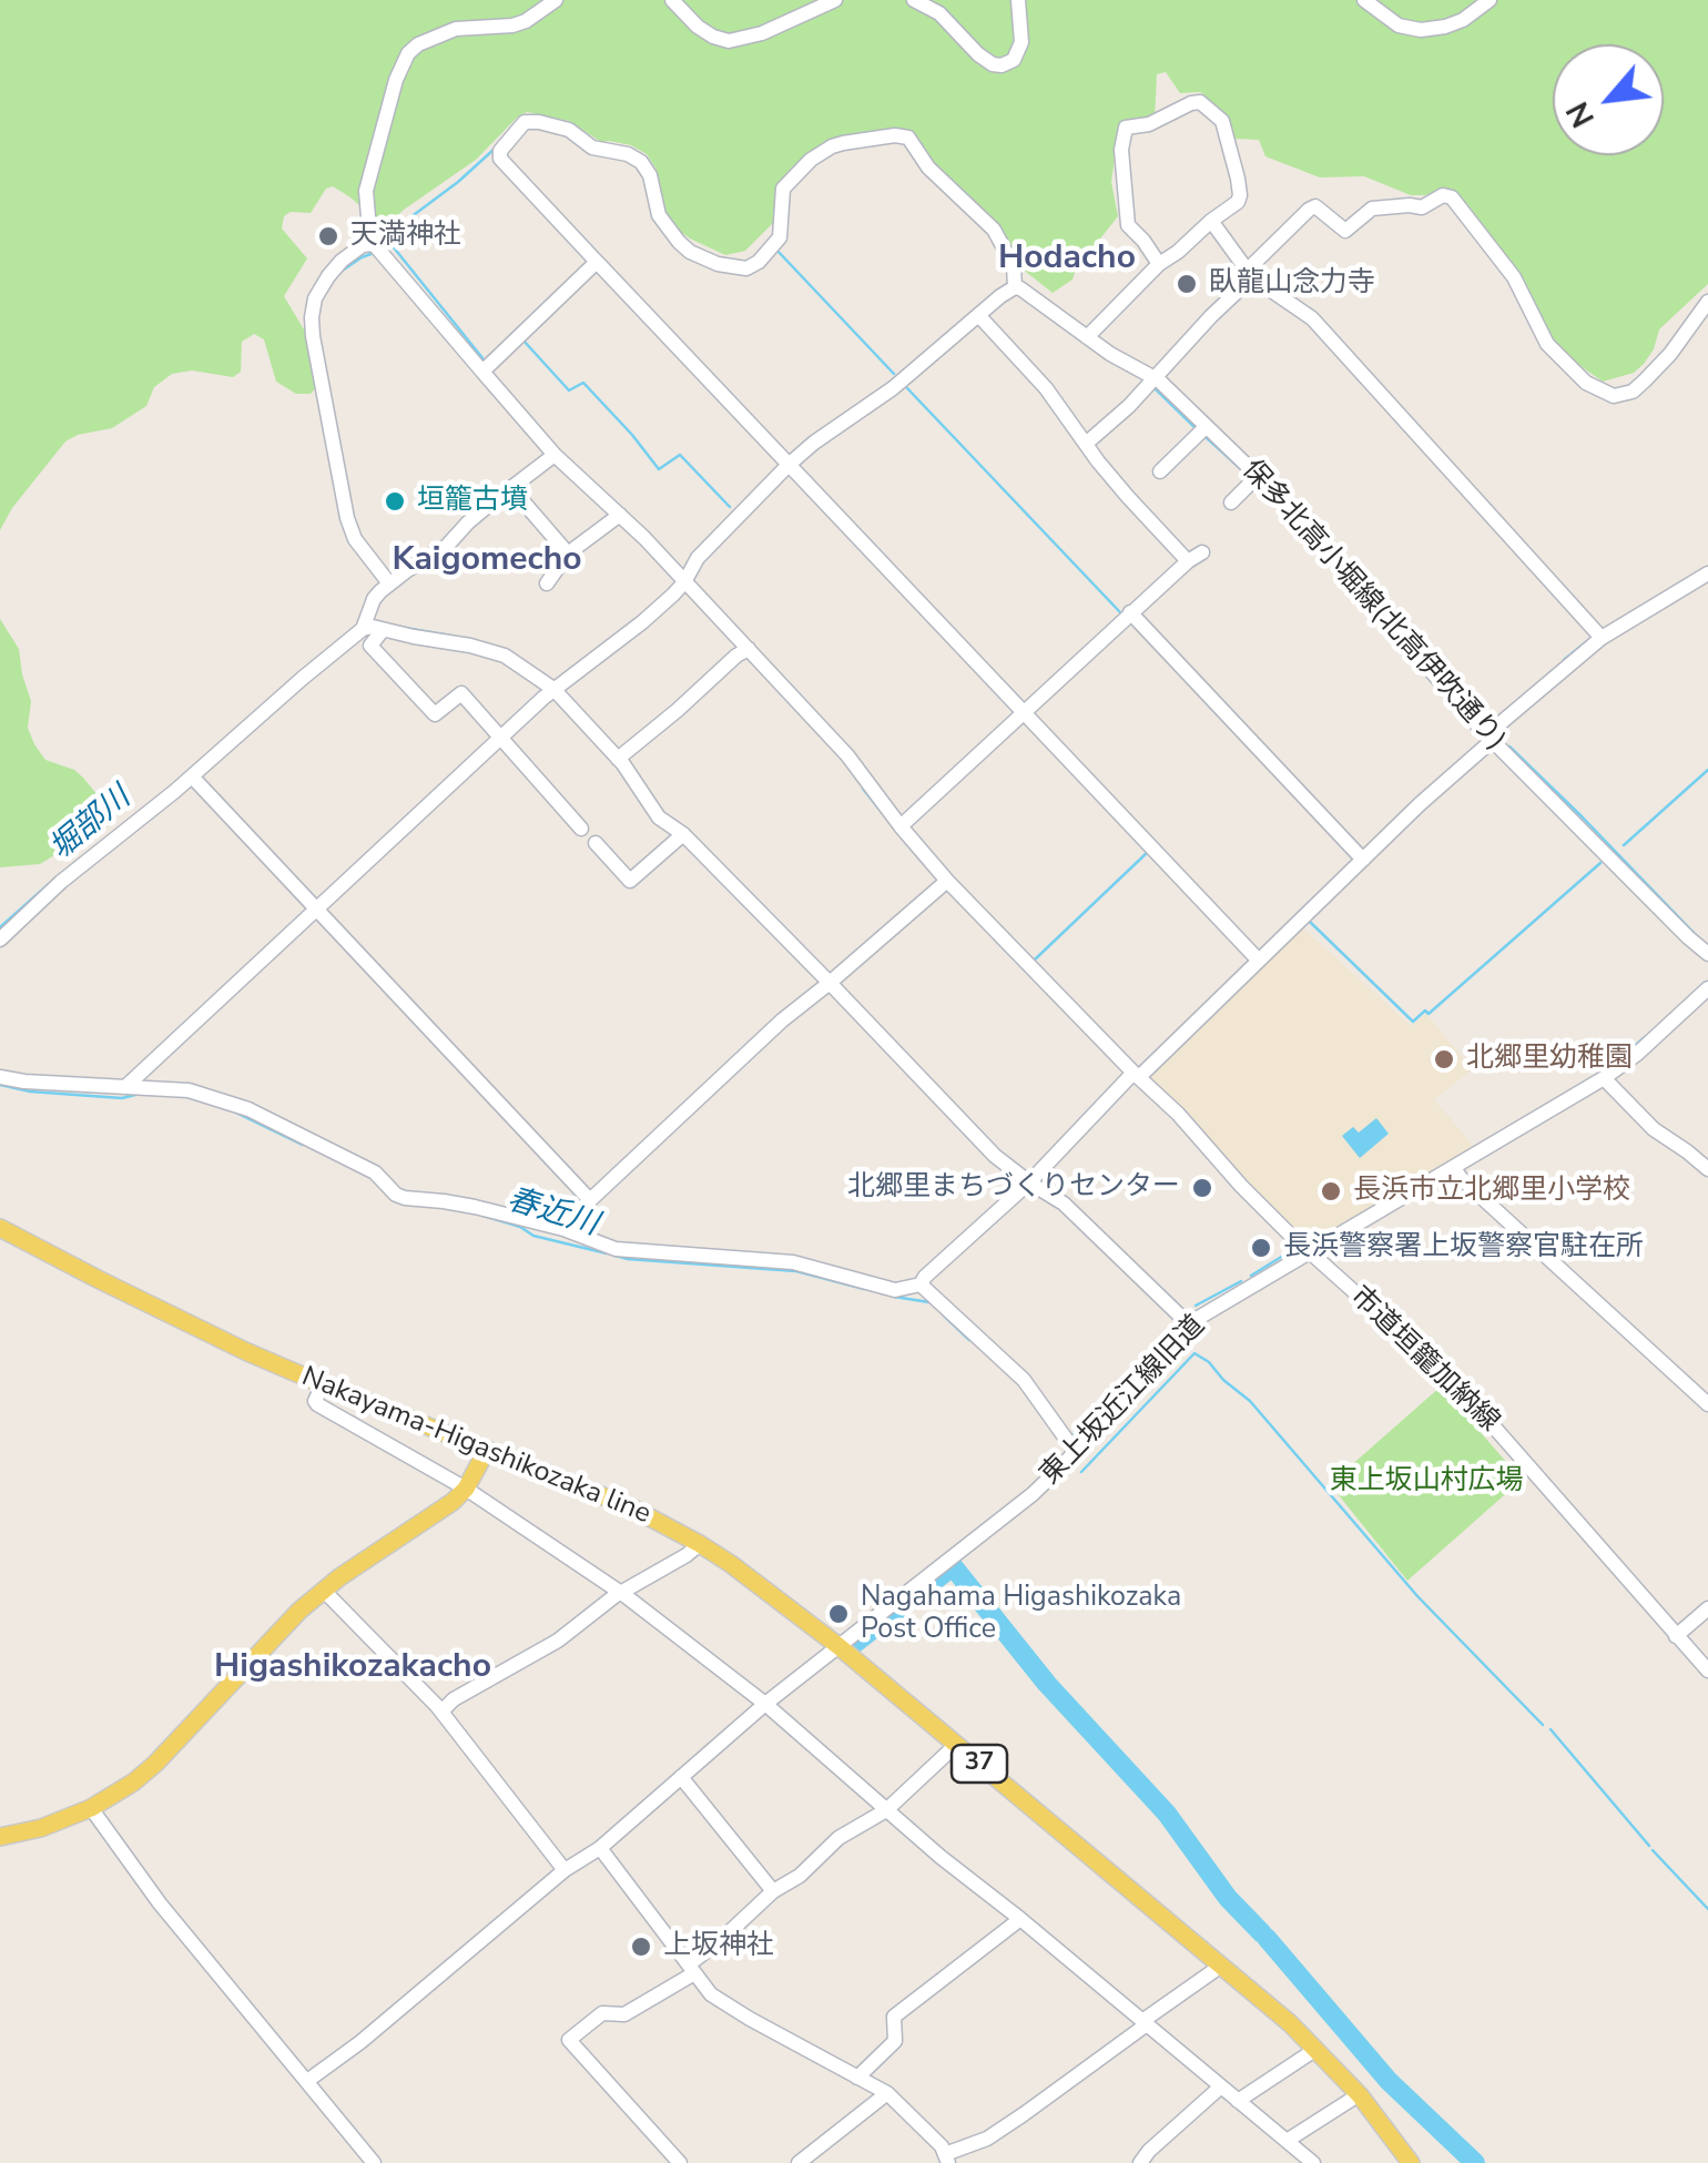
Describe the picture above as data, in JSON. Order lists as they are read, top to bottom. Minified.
{"streets":{"main road":["Nakayama-Higashikozaka line","37"],"street":["保多北高小堀線(北高伊吹通り)","市道垣籠加納線","東上坂近江線旧道"]},"crossings":[["市道垣籠加納線","東上坂近江線旧道"],["東上坂近江線旧道","Nakayama-Higashikozaka line"]],"districts":["Hodacho","Kaigomecho","Higashikozakacho"],"water":["堀部川","春近川"],"parks":["東上坂山村広場"],"places":["天満神社","臥龍山念力寺","垣籠古墳","北郷里幼稚園","北郷里まちづくりセンター","長浜市立北郷里小学校","長浜警察署上坂警察官駐在所","Nagahama Higashikozaka Post Office","上坂神社"],"north":"bottom left"}
